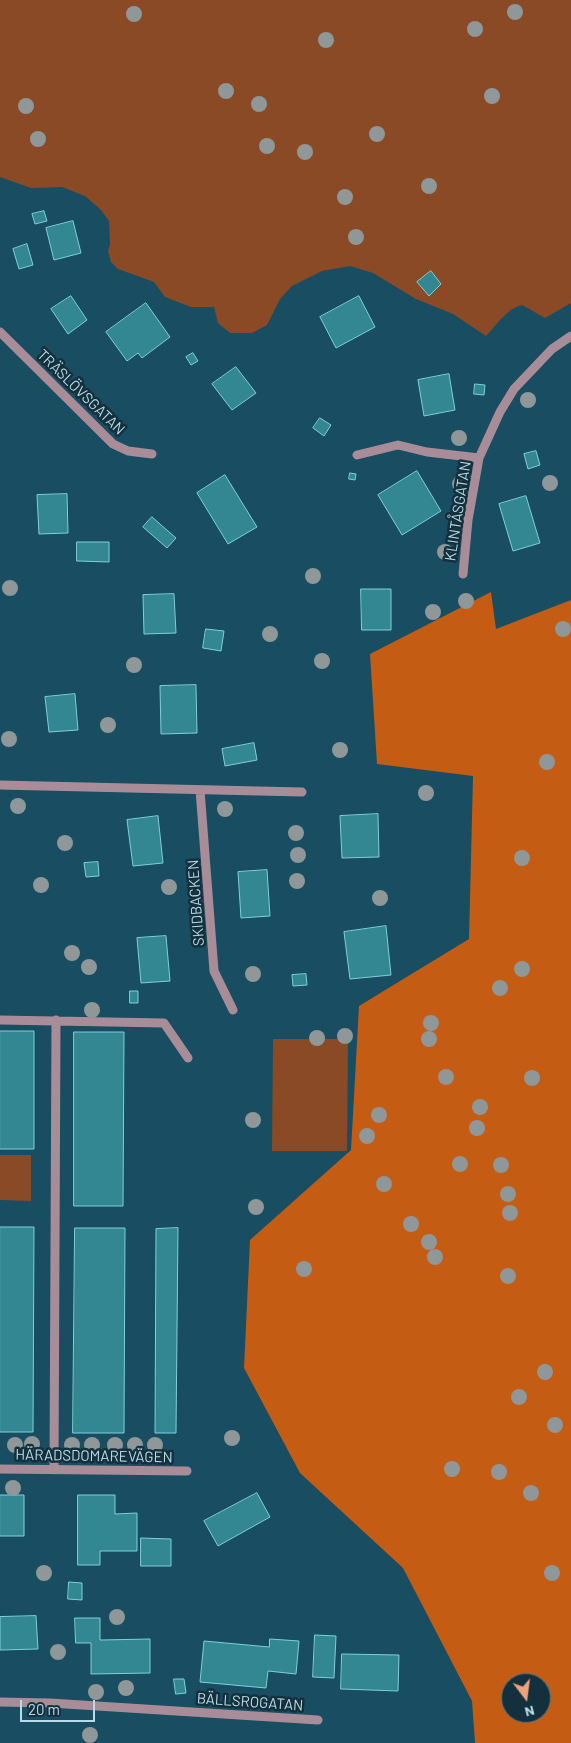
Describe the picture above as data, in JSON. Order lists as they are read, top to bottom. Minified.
{"streets":{"street":["TRÄSLÖVSGATAN","KLINTÅSGATAN","SKIDBACKEN","HÄRADSDOMAREVÄGEN","BÄLLSROGATAN"]},"scale_bar":"20 m","north":"bottom"}
